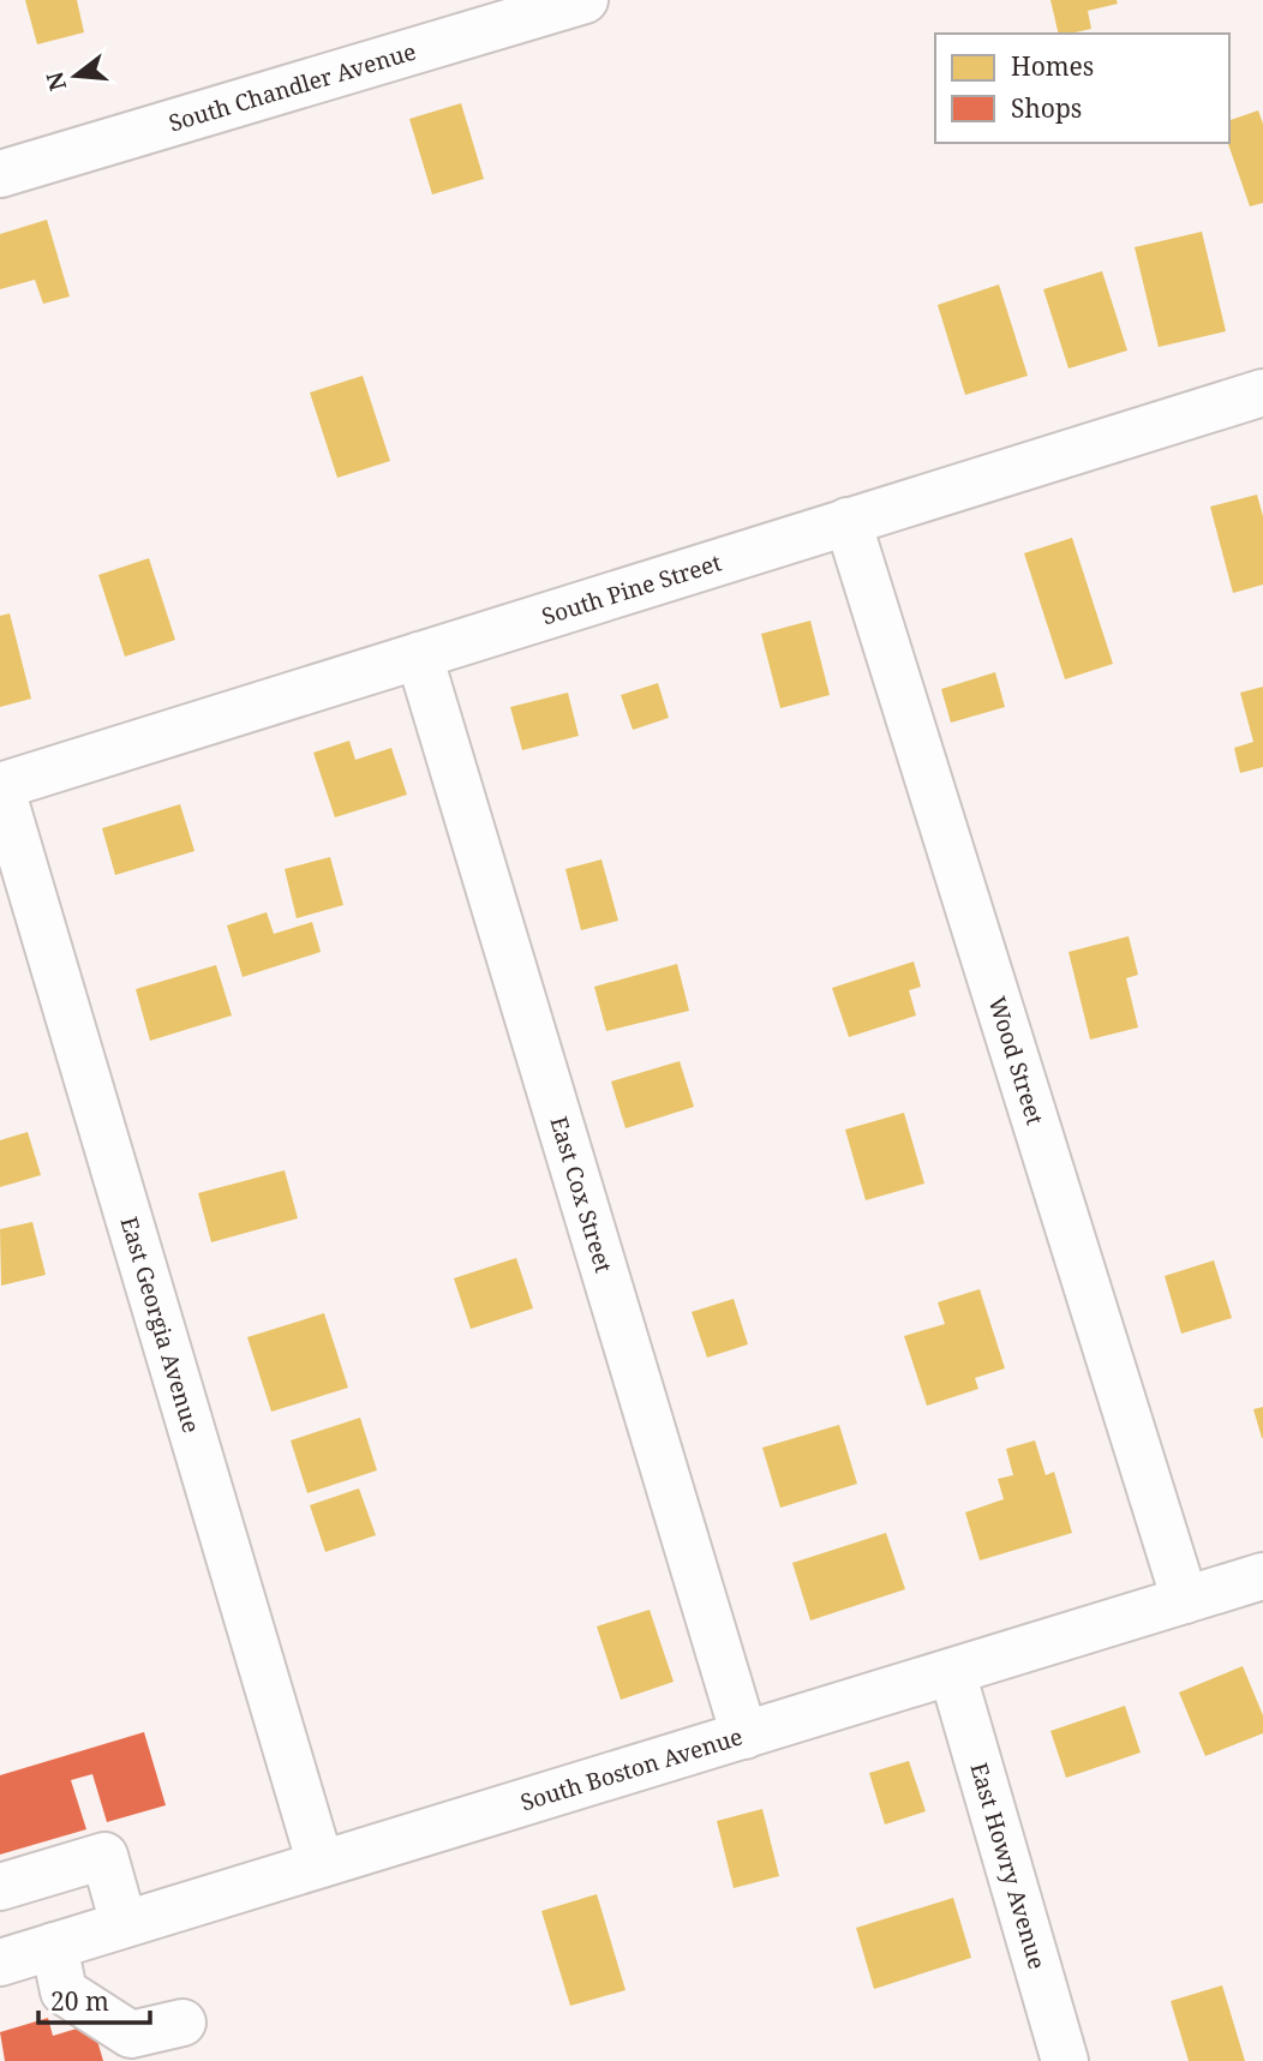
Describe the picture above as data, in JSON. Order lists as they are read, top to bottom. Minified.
{"streets":{"street":["South Chandler Avenue","South Pine Street","Wood Street","East Cox Street","East Georgia Avenue","South Boston Avenue","East Howry Avenue"]},"crossings":[["South Pine Street","Wood Street"],["South Pine Street","East Cox Street"],["South Pine Street","East Georgia Avenue"],["Wood Street","South Boston Avenue"],["East Cox Street","South Boston Avenue"],["East Georgia Avenue","South Boston Avenue"],["South Boston Avenue","East Howry Avenue"]],"legend":["Homes","Shops"],"scale_bar":"20 m","north":"left"}
